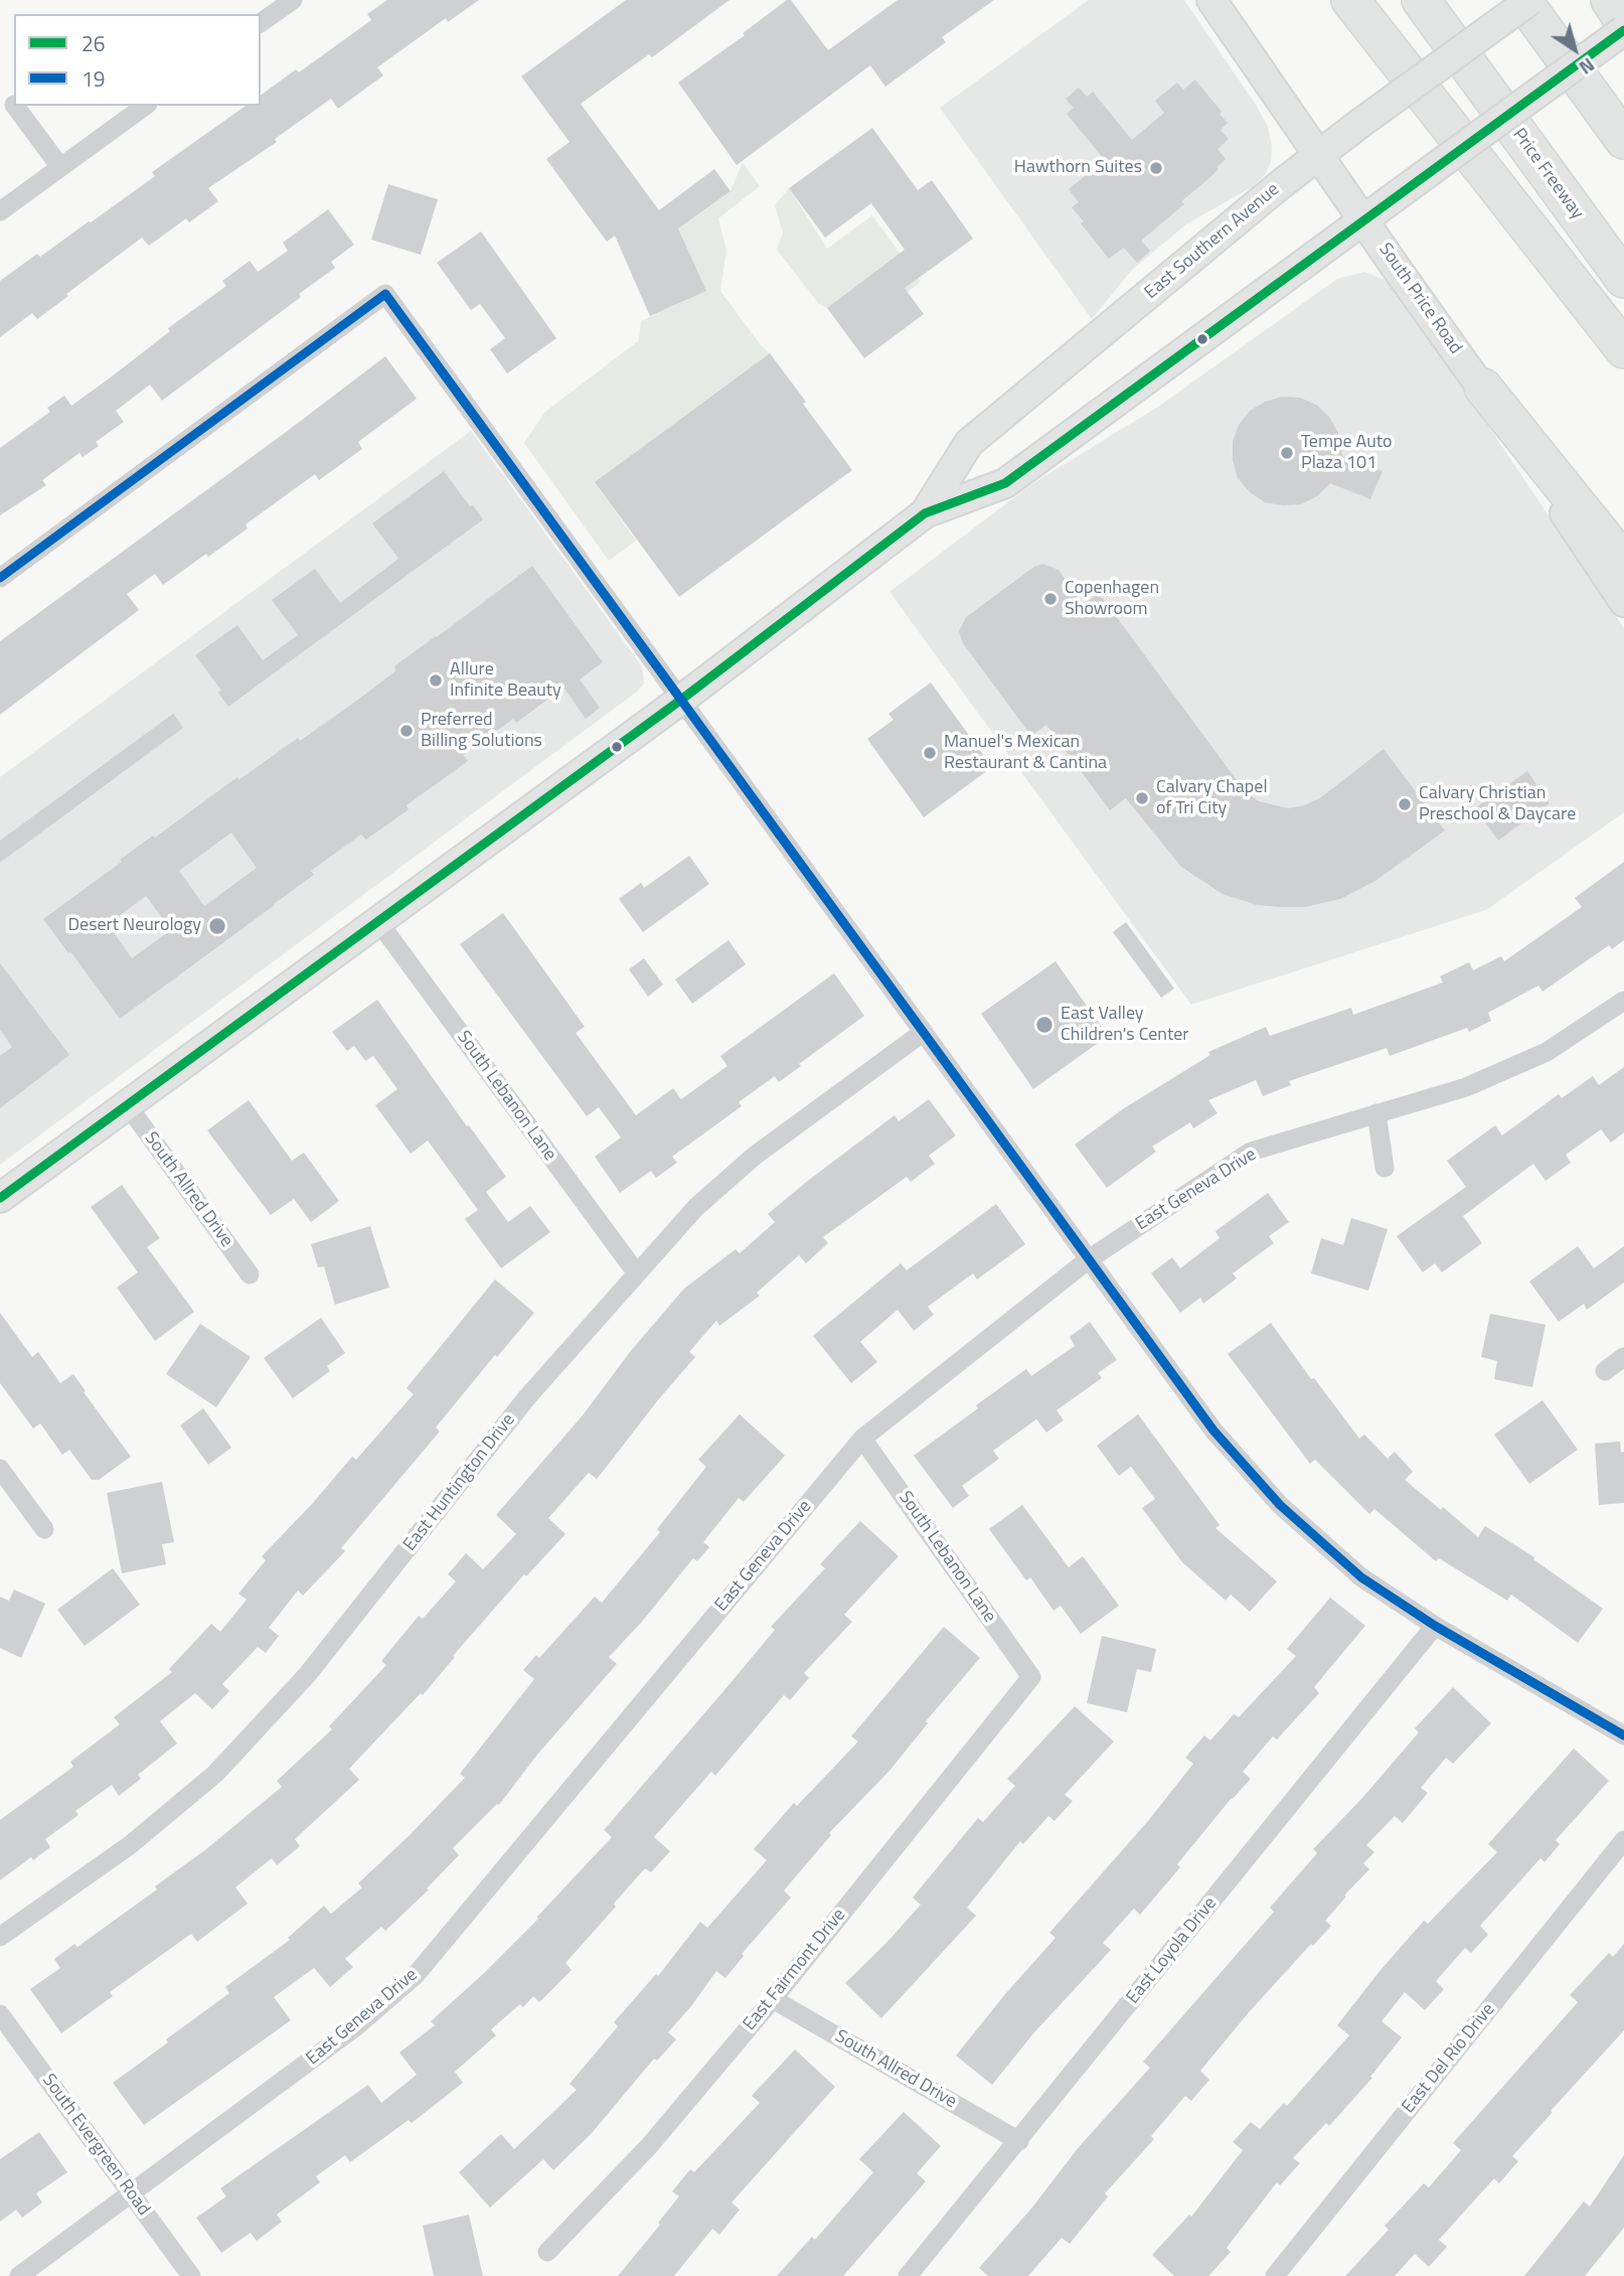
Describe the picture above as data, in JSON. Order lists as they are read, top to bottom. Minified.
{"streets":{"highway":["Price Freeway"],"main road":["East Southern Avenue","South Price Road"],"street":["South Lebanon Lane","South Allred Drive","East Geneva Drive","East Huntington Drive","East Loyola Drive","East Fairmont Drive","East Del Rio Drive","South Evergreen Road"]},"crossings":[["East Southern Avenue","South Price Road"],["East Southern Avenue","South Lebanon Lane"],["East Southern Avenue","South Allred Drive"],["South Lebanon Lane","East Geneva Drive"],["South Lebanon Lane","East Huntington Drive"],["South Lebanon Lane","East Fairmont Drive"],["South Allred Drive","East Loyola Drive"],["South Allred Drive","East Fairmont Drive"],["East Geneva Drive","South Evergreen Road"]],"places":["Hawthorn Suites","Tempe Auto Plaza 101","Copenhagen Showroom","Allure Infinite Beauty","Preferred Billing Solutions","Manuel's Mexican Restaurant & Cantina","Calvary Chapel of Tri City","Calvary Christian Preschool & Daycare","Desert Neurology","East Valley Children's Center"],"lines":["transit line 26","transit line 19"],"legend":["26","19"],"north":"bottom right"}
